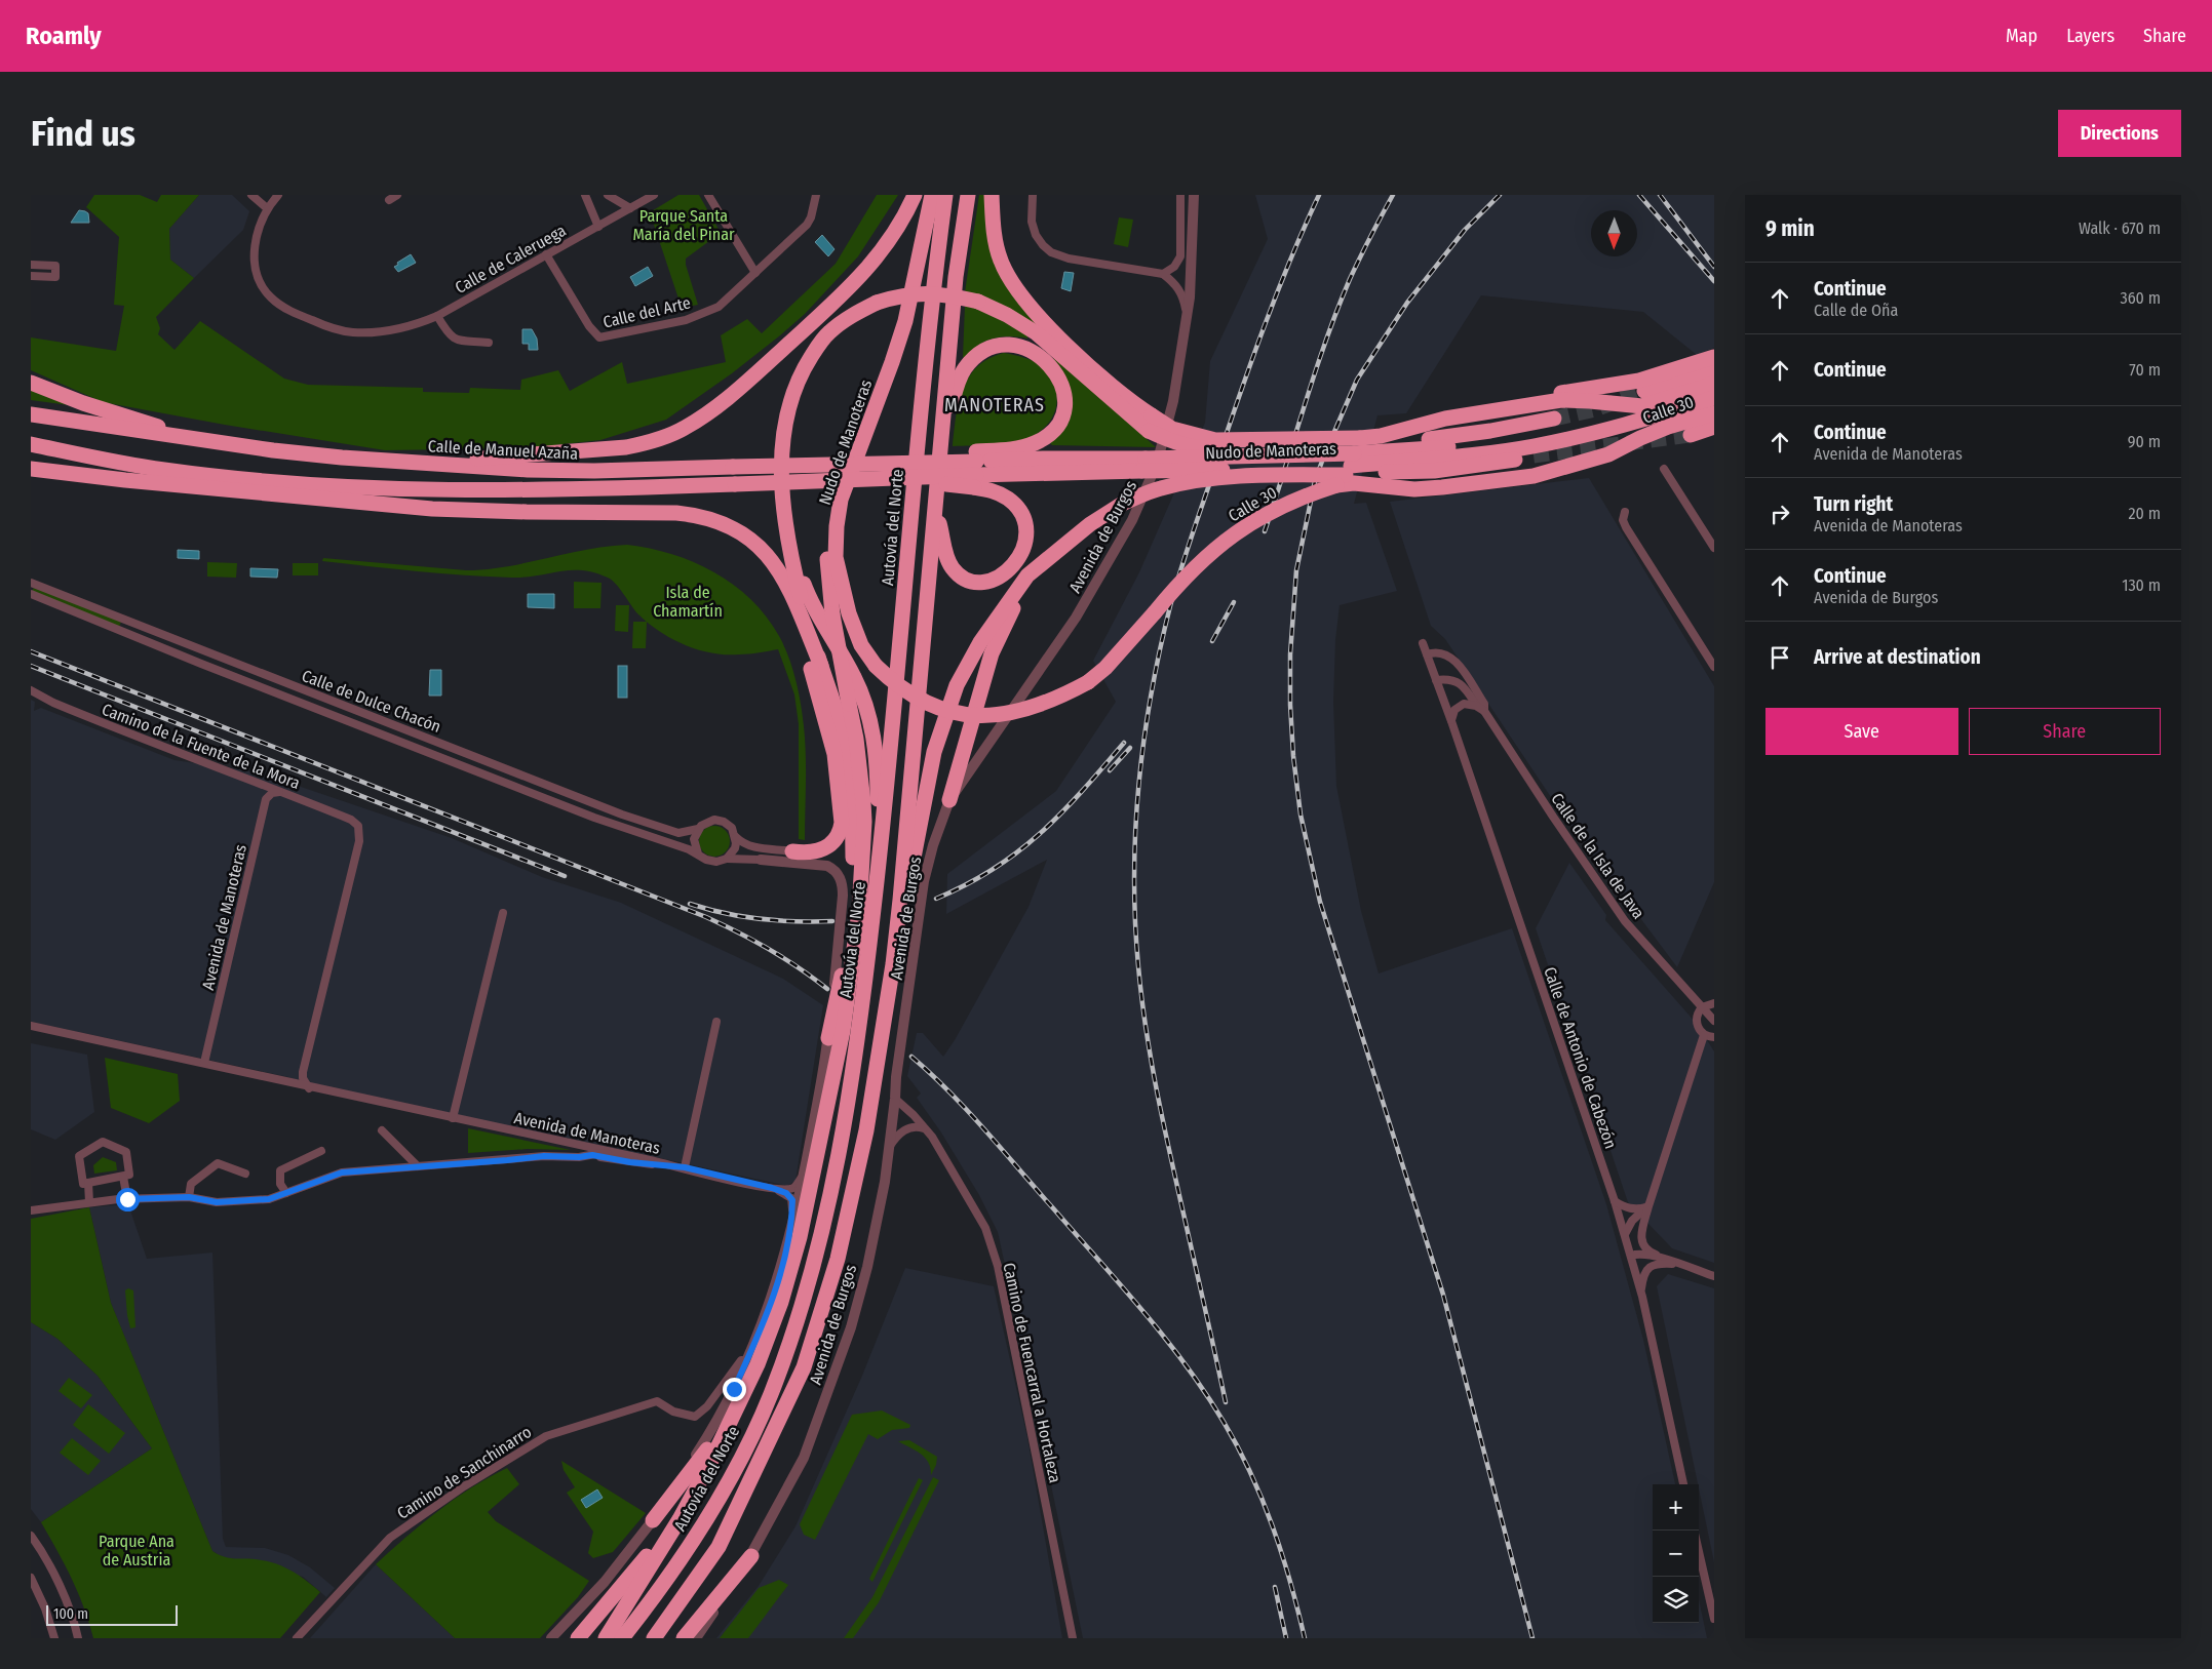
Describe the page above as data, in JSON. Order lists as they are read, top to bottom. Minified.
{"streets":{"highway":["Calle 30","Nudo de Manoteras","Calle de Manuel Azaña","Autovía del Norte"],"street":["Calle de Caleruega","Calle del Arte","Avenida de Burgos","Calle de Dulce Chacón","Camino de la Fuente de la Mora","Calle de la Isla de Java","Avenida de Manoteras","Calle de Antonio de Cabezón","Camino de Fuencarral a Hortaleza","Camino de Sanchinarro"]},"crossings":[["Calle de Caleruega","Calle del Arte"],["Calle 30","Nudo de Manoteras"],["Nudo de Manoteras","Calle de Manuel Azaña"],["Avenida de Burgos","Camino de Fuencarral a Hortaleza"],["Camino de la Fuente de la Mora","Avenida de Manoteras"],["Calle de la Isla de Java","Calle de Antonio de Cabezón"]],"districts":["MANOTERAS"],"parks":["Parque Santa María del Pinar","Isla de Chamartín","Parque Ana de Austria"],"scale_bar":"100 m","north":"bottom","page":{"header":"Roamly","nav":["Map","Layers","Share"],"buttons":["Directions",["Save","Share"]],"title":"Find us","heading":["9 min","Walk · 670 m"],"list":[["Continue","Calle de Oña","360 m"],["Continue","70 m"],["Continue","Avenida de Manoteras","90 m"],["Turn right","Avenida de Manoteras","20 m"],["Continue","Avenida de Burgos","130 m"],"Arrive at destination"],"map_buttons":["+","−"],"scale":"100 m"}}
